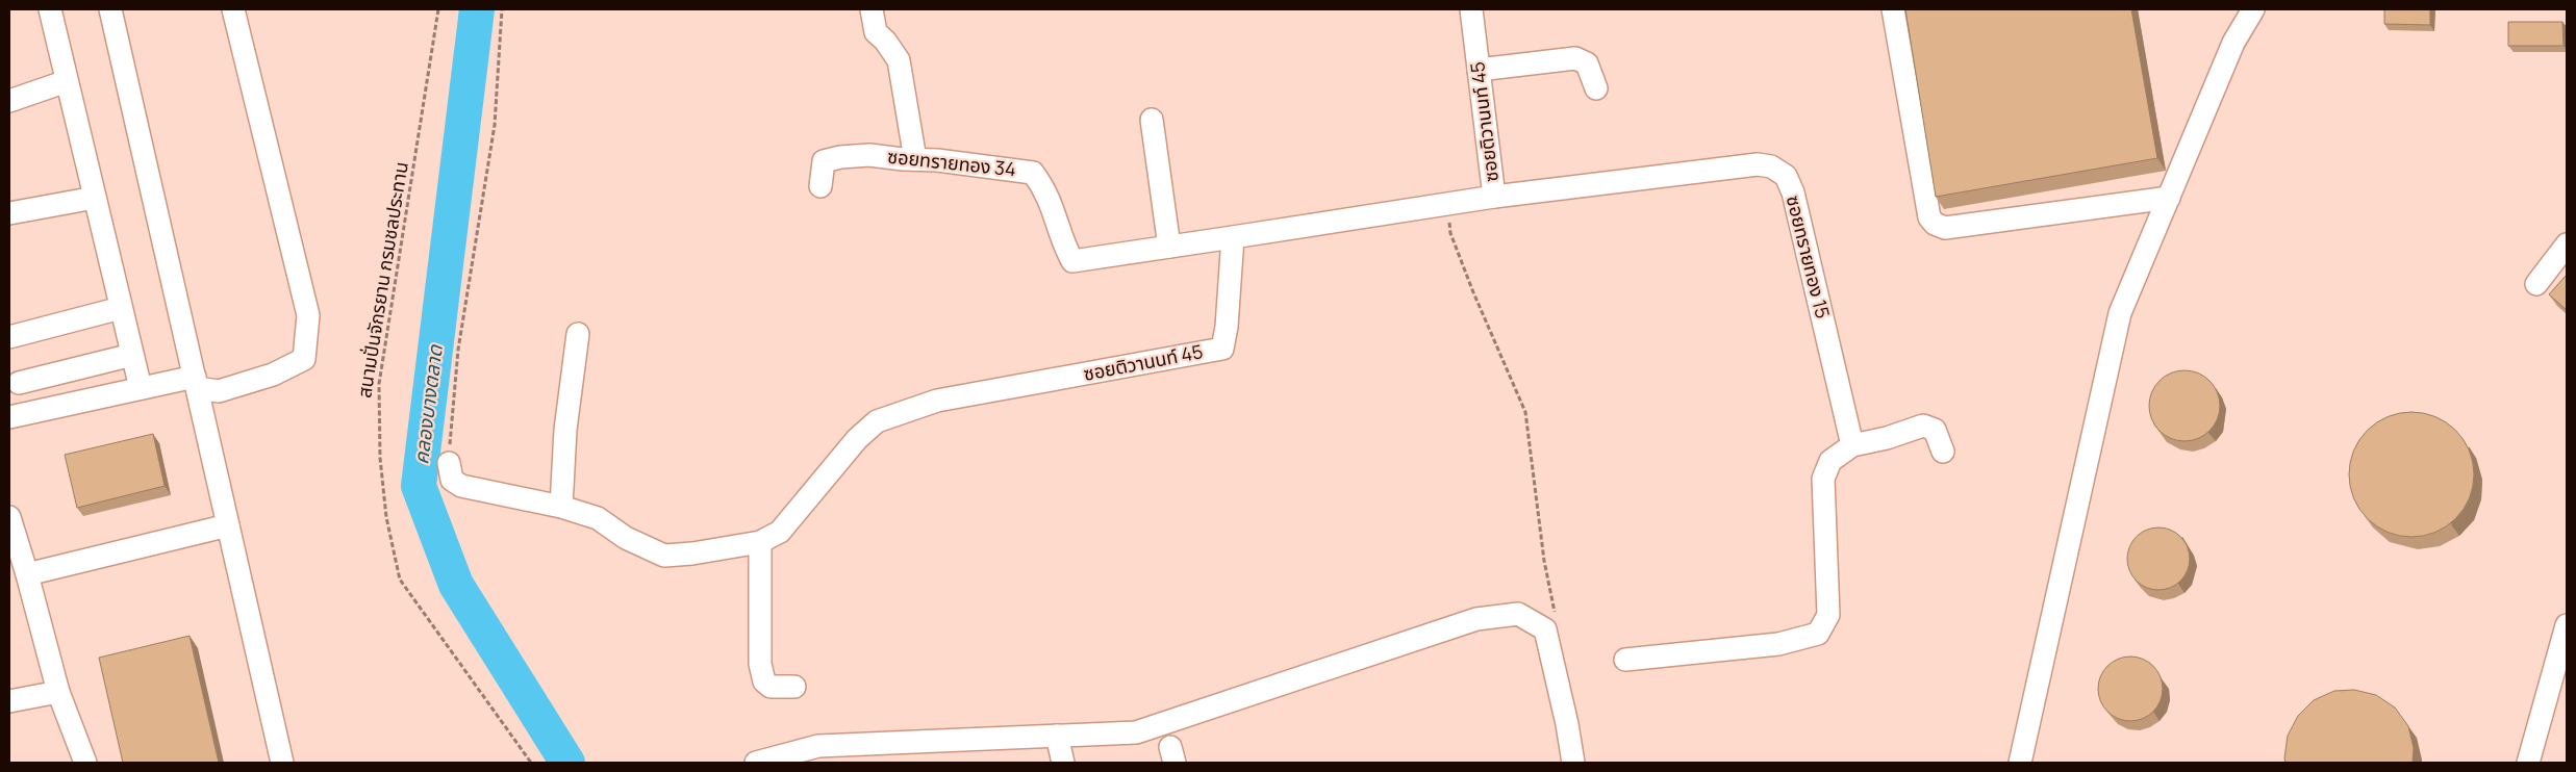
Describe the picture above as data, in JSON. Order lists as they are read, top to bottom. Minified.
{"streets":{"street":["ซอยติวานนท์ 45","ซอยทรายทอง 34","ซอยทรายทอง 15"],"path":["สนามปั่นจักรยาน กรมชลประทาน"]},"crossings":[["ซอยติวานนท์ 45","ซอยทรายทอง 34"],["ซอยติวานนท์ 45","ซอยทรายทอง 15"]],"water":["คลองบางตลาด"]}
